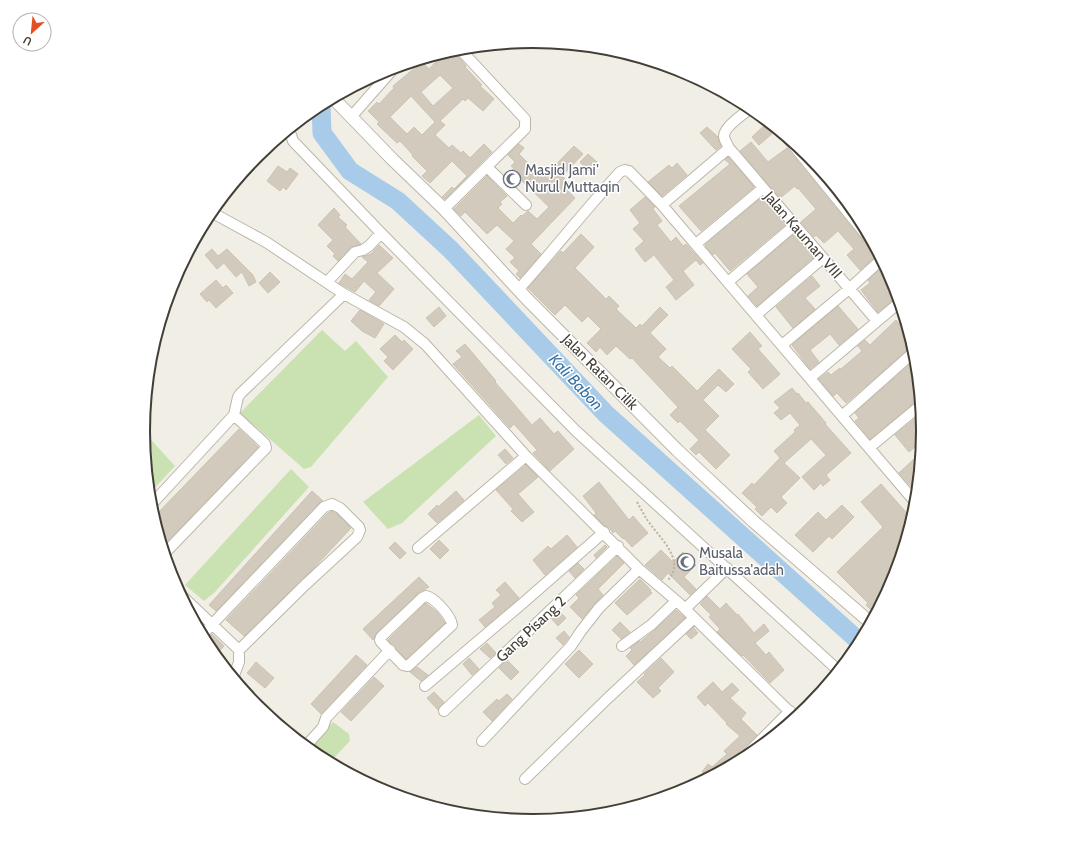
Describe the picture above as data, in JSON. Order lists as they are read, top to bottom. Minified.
{"streets":{"street":["Jalan Kauman VIII","Jalan Ratan Cilik","Gang Pisang 2"]},"water":["Kali Babon"],"places":{"mosque":["Masjid Jami' Nurul Muttaqin","Musala Baitussa'adah"]},"north":"bottom left"}
